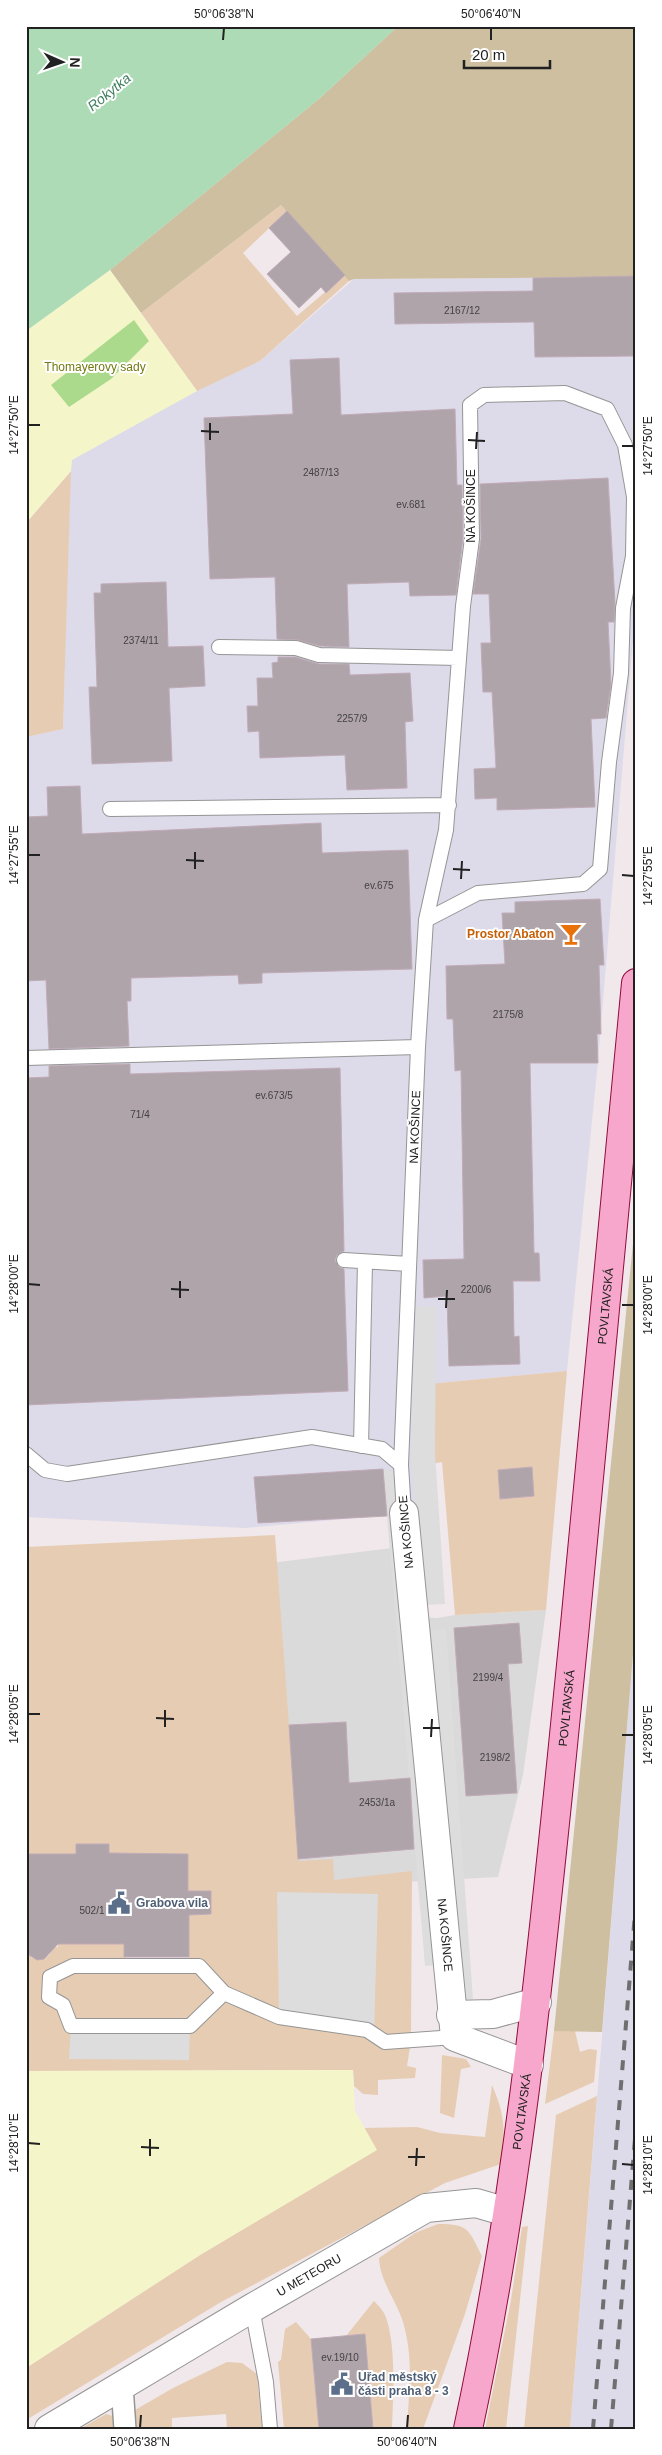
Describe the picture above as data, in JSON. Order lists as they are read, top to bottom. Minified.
{"streets":{"main road":["POVLTAVSKÁ"],"street":["NA KOŠINCE","U METEORU"]},"crossings":[["POVLTAVSKÁ","U METEORU"]],"water":["Rokytka"],"parks":["Thomayerovy sady"],"places":{"bar":["Prostor Abaton"],"public building":["Grabova vila","Uřad městský části praha 8 - 3"]},"house_numbers":["2167/12","2487/13","ev.681","2374/11","2257/9","ev.675","2175/8","ev.673/5","71/4","2200/6","2199/4","2198/2","2453/1a","502/1","ev.19/10"],"scale_bar":"20 m","north":"right","coordinates":["50°06'38\"N","50°06'40\"N","14°27'50\"E","14°27'55\"E","14°28'00\"E","14°28'05\"E","14°28'10\"E"]}
